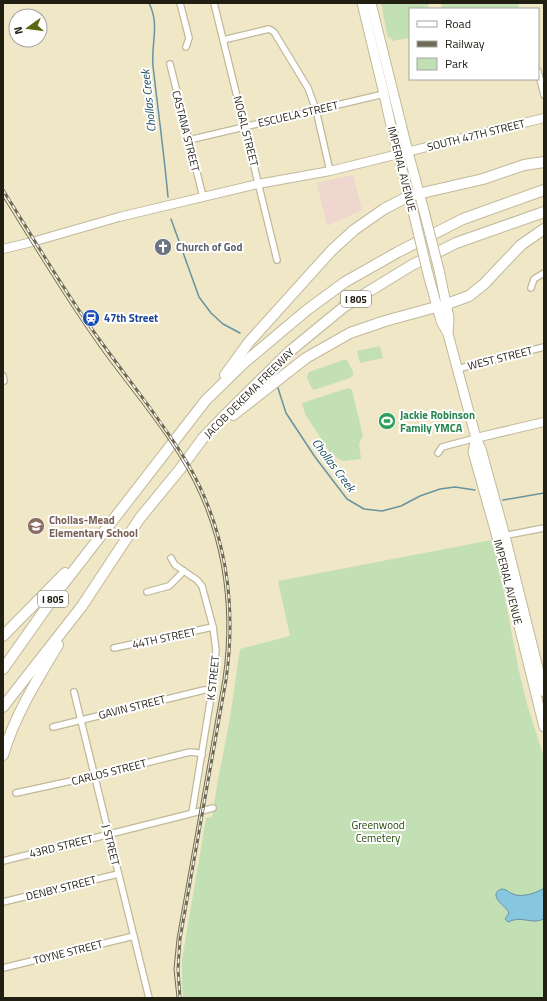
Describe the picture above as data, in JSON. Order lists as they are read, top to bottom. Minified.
{"streets":{"highway":["I 805","JACOB DEKEMA FREEWAY"],"main road":["SOUTH 47TH STREET","IMPERIAL AVENUE"],"street":["ESCUELA STREET","CASTANA STREET","NOGAL STREET","WEST STREET","44TH STREET","K STREET","GAVIN STREET","CARLOS STREET","J STREET","43RD STREET","DENBY STREET","TOYNE STREET"]},"crossings":[["ESCUELA STREET","CASTANA STREET"],["ESCUELA STREET","NOGAL STREET"],["ESCUELA STREET","IMPERIAL AVENUE"],["SOUTH 47TH STREET","IMPERIAL AVENUE"],["IMPERIAL AVENUE","WEST STREET"],["44TH STREET","K STREET"],["K STREET","GAVIN STREET"],["K STREET","CARLOS STREET"],["K STREET","43RD STREET"],["GAVIN STREET","J STREET"],["CARLOS STREET","J STREET"],["J STREET","43RD STREET"],["J STREET","DENBY STREET"],["J STREET","TOYNE STREET"]],"water":["Chollas Creek"],"parks":["Greenwood Cemetery"],"places":{"church":["Church of God"],"station":["47th Street"],"sports":["Jackie Robinson Family YMCA"],"school or university":["Chollas-Mead Elementary School"]},"legend":["Road","Railway","Park"],"north":"left"}
